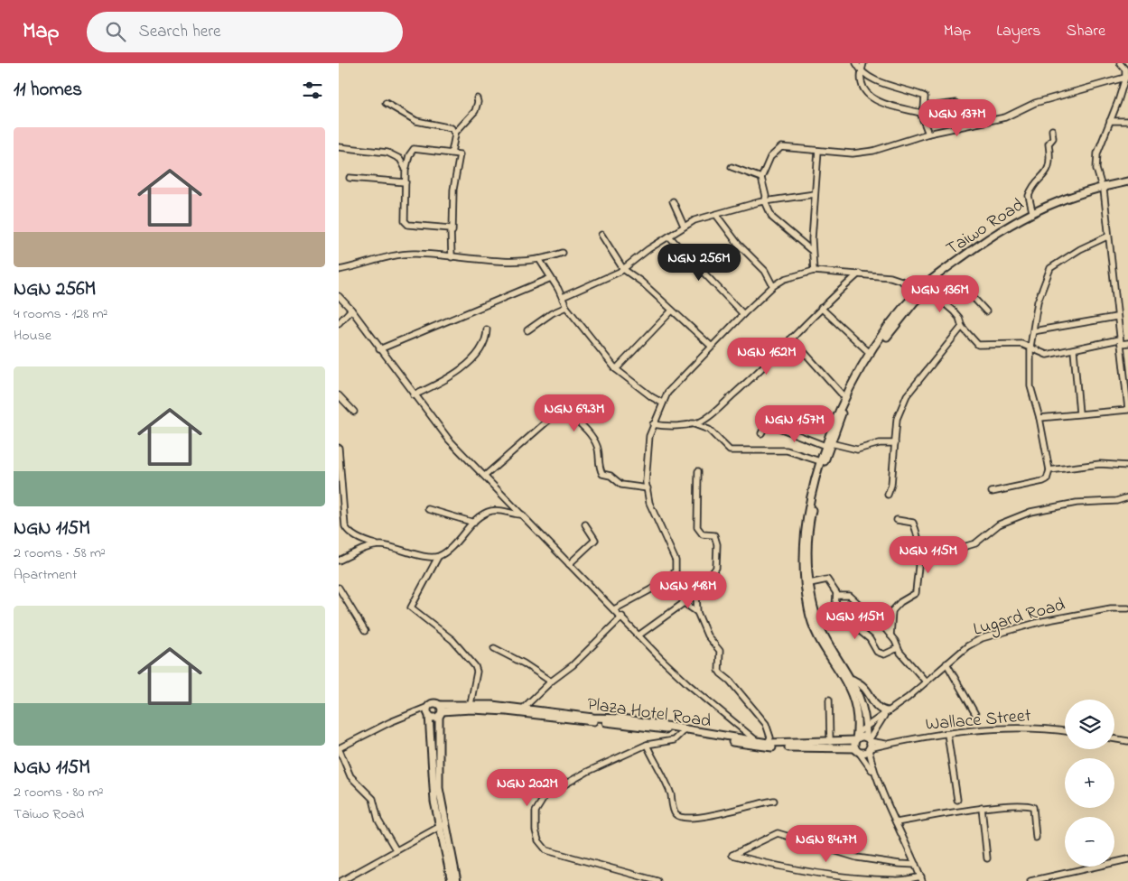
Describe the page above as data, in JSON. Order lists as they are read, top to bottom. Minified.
{"streets":{"main road":["Taiwo Road","Plaza Hotel Road"],"street":["Lugard Road","Wallace Street"]},"crossings":[["Taiwo Road","Lugard Road"],["Taiwo Road","Plaza Hotel Road"],["Taiwo Road","Wallace Street"],["Lugard Road","Plaza Hotel Road"],["Lugard Road","Wallace Street"],["Plaza Hotel Road","Wallace Street"]],"page":{"header":"Map","search":"Search here","nav":["Map","Layers","Share"],"heading":"11 homes","price":["NGN 137M","NGN 256M","NGN 136M","NGN 162M","NGN 69.3M","NGN 157M","NGN 115M","NGN 148M","NGN 115M","NGN 202M","NGN 84.7M"],"list":[{"name":"NGN 256M","note":"4 rooms · 128 m² · House"},{"name":"NGN 115M","note":"2 rooms · 58 m² · Apartment"},{"name":"NGN 115M","note":"2 rooms · 80 m² · Taiwo Road"}],"map_buttons":["+","−"]}}
